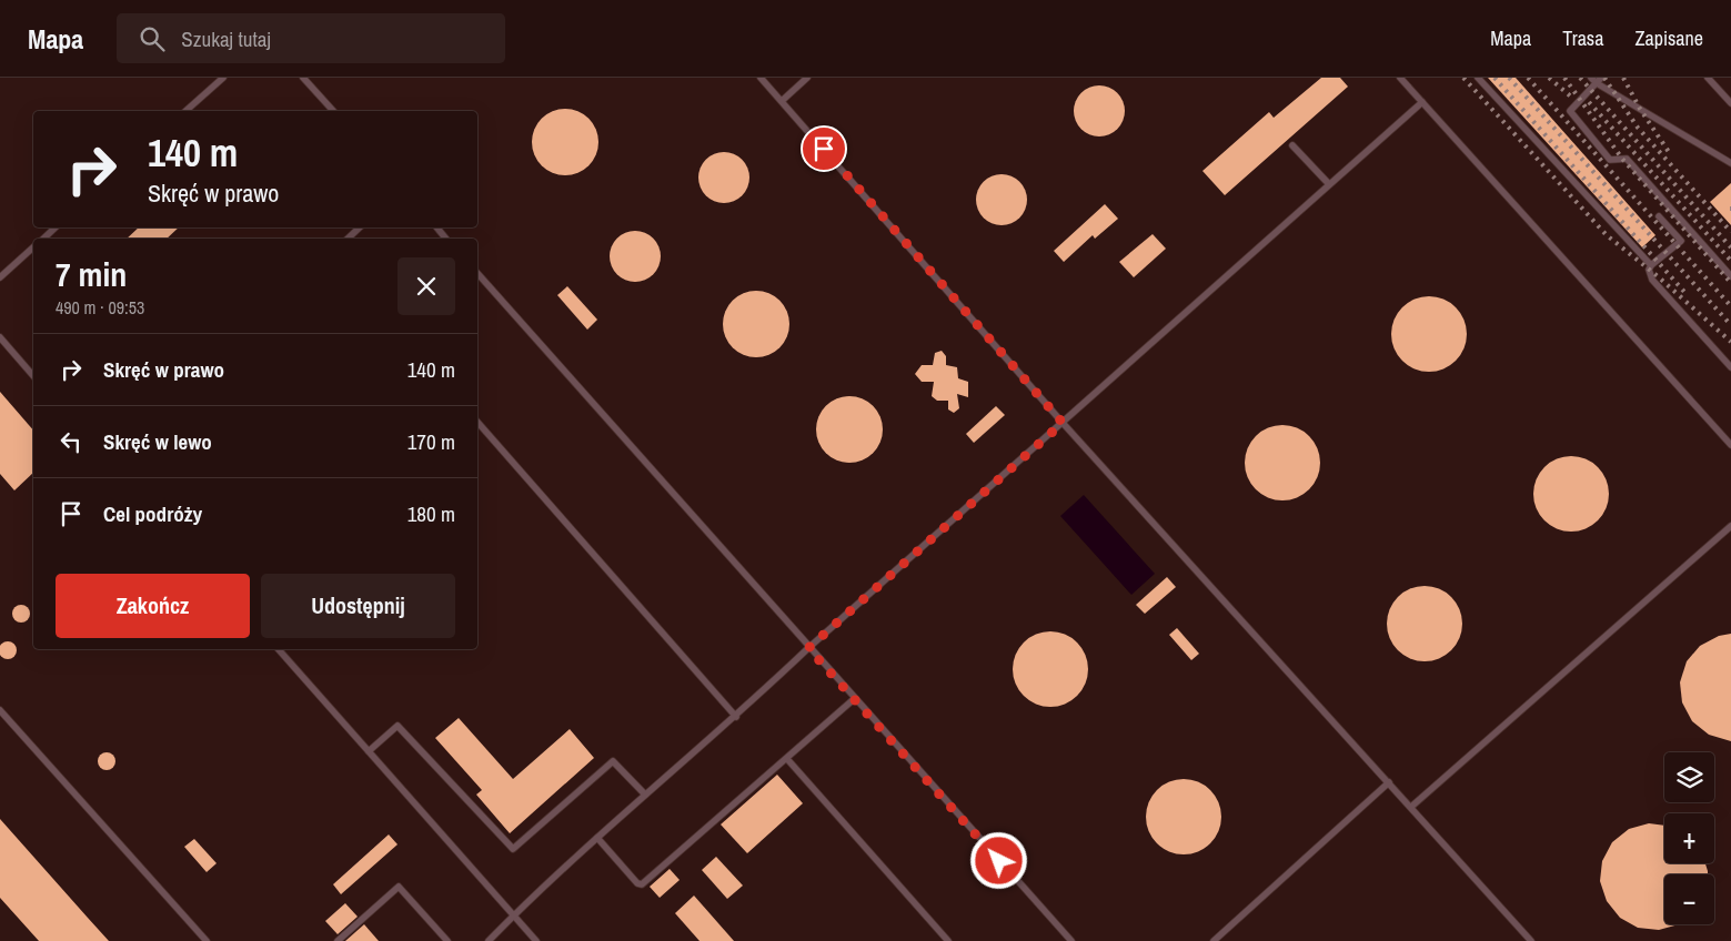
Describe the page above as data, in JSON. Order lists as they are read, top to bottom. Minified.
{"page":{"header":"Mapa","search":"Szukaj tutaj","nav":["Mapa","Trasa","Zapisane"],"turn":["140 m","Skręć w prawo"],"heading":["7 min","490 m · 09:53"],"list":[{"name":"Skręć w prawo","value":"140 m"},{"name":"Skręć w lewo","value":"170 m"},{"name":"Cel podróży","value":"180 m"}],"buttons":["Zakończ","Udostępnij"],"map_buttons":["+","−"]}}
